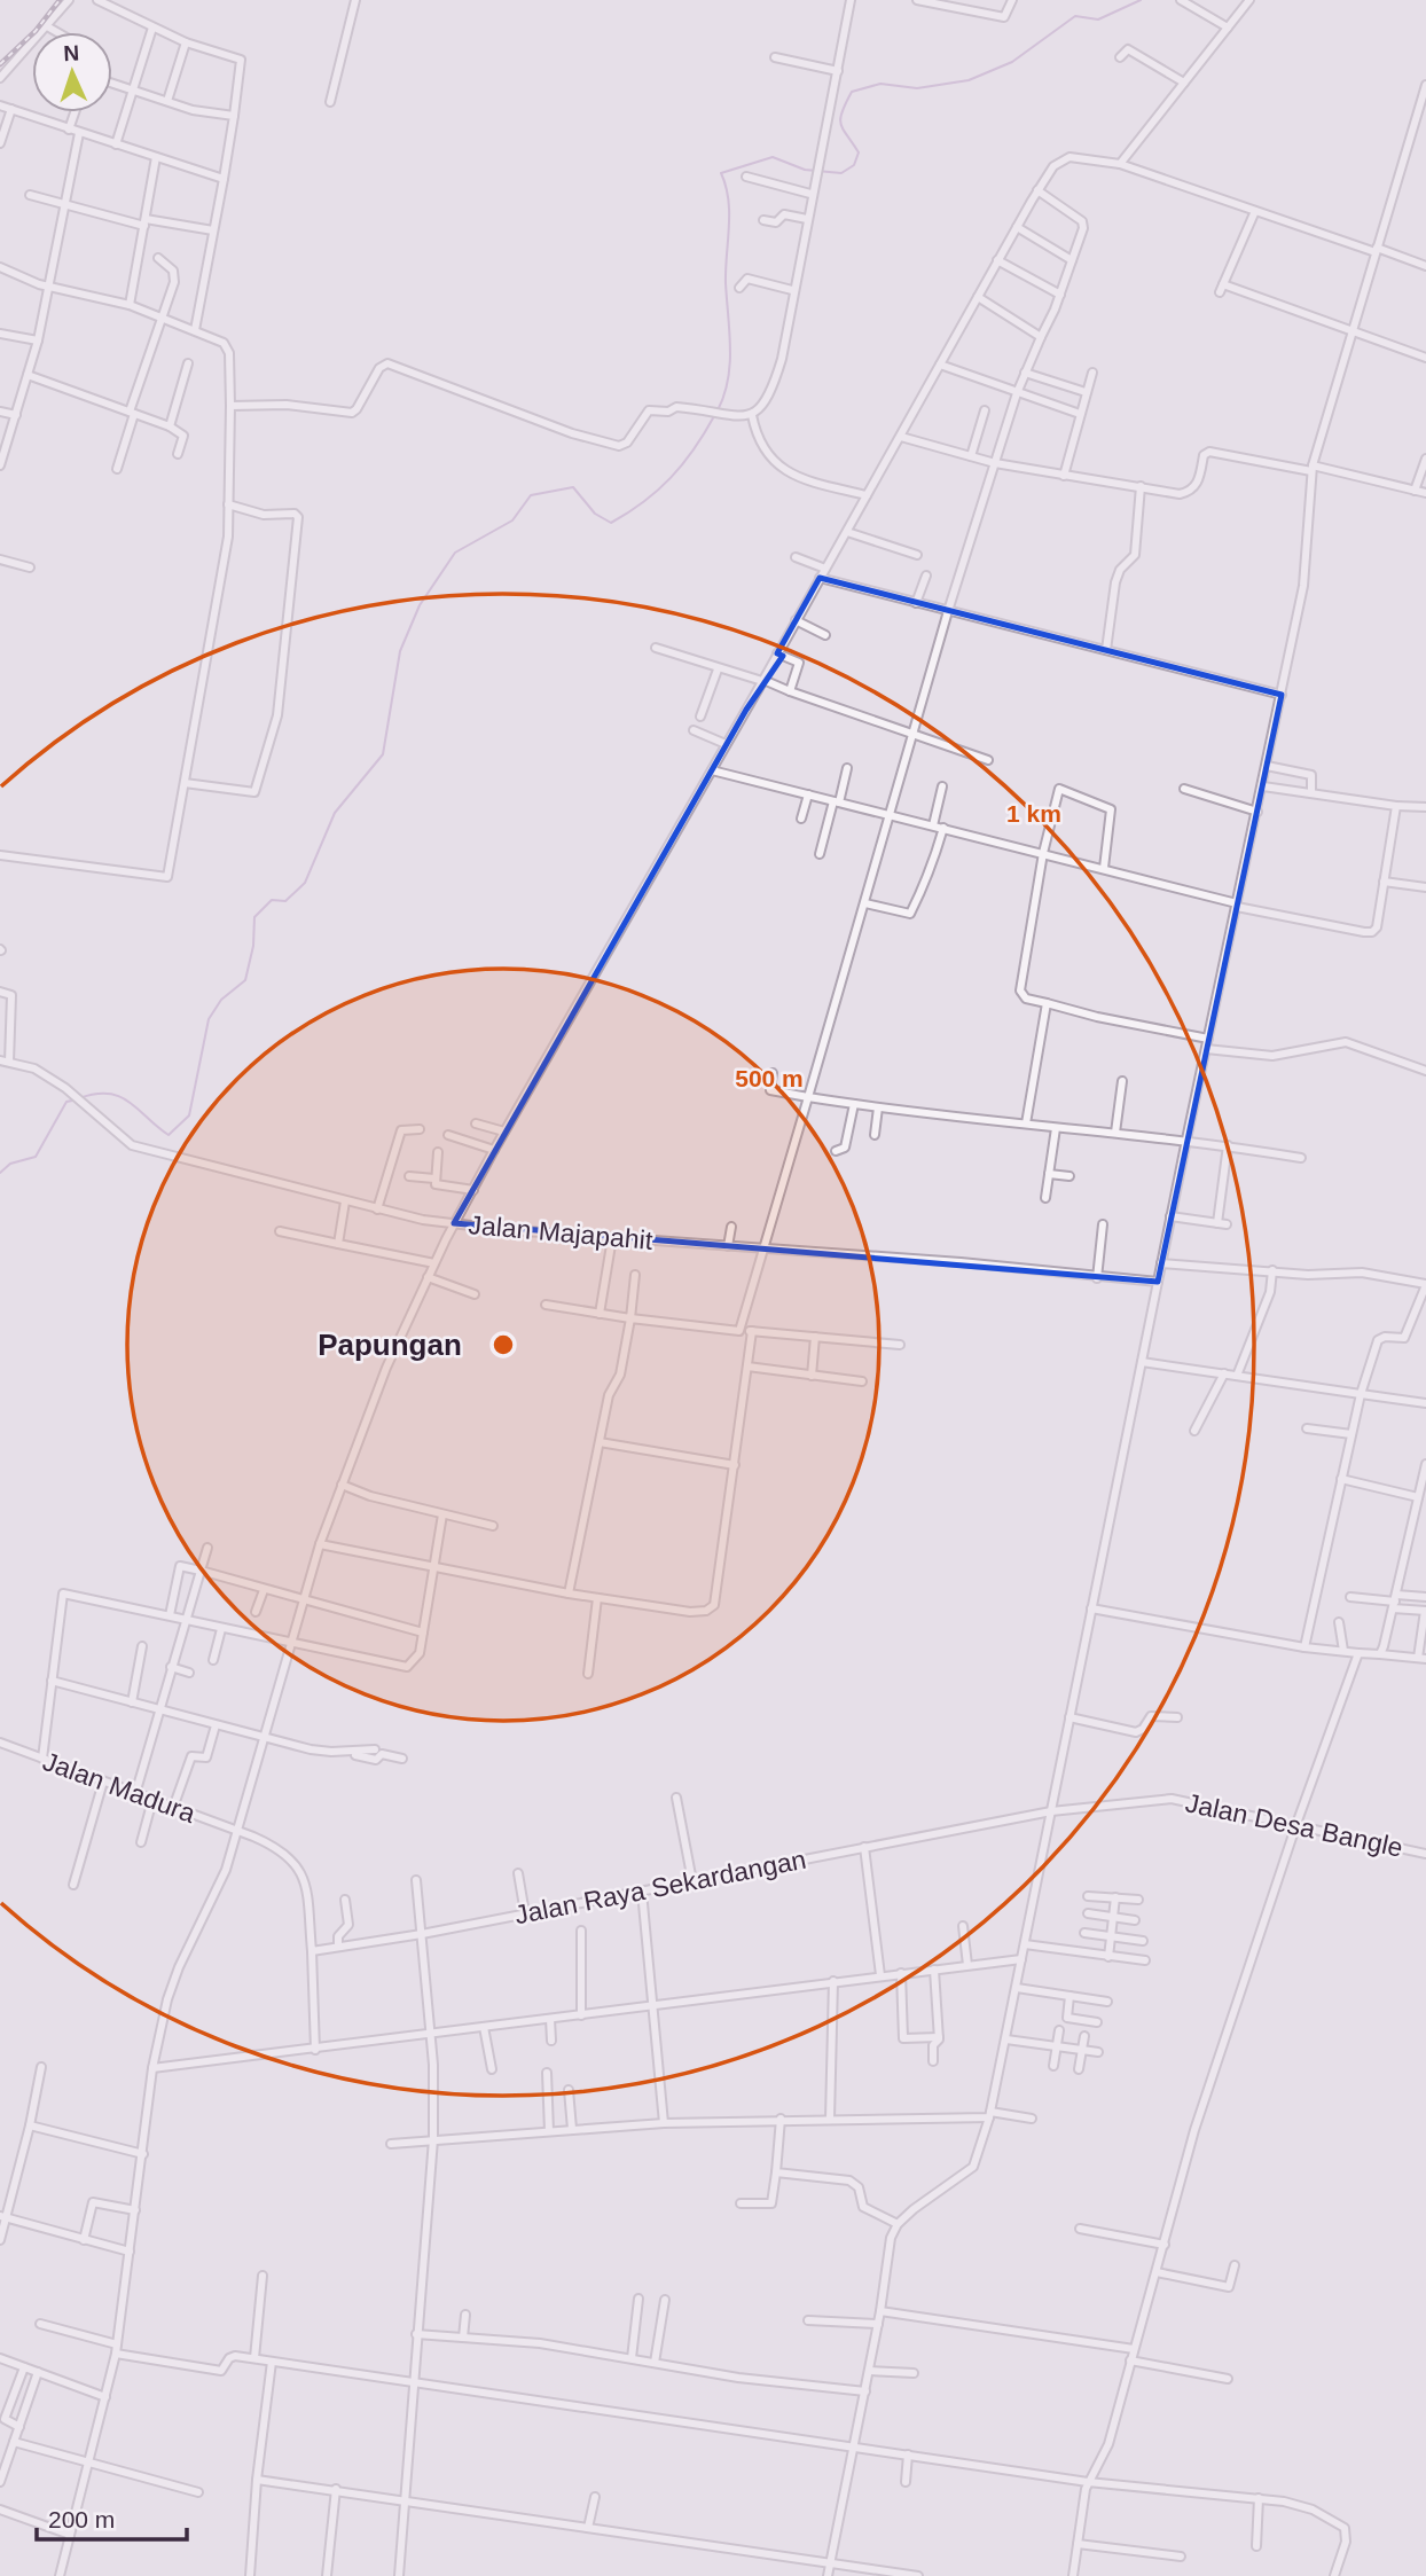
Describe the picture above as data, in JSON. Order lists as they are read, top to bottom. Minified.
{"streets":{"street":["Jalan Majapahit","Jalan Madura","Jalan Desa Bangle","Jalan Raya Sekardangan"]},"crossings":[["Jalan Desa Bangle","Jalan Raya Sekardangan"]],"districts":["Papungan"],"scale_bar":"200 m","north":"top","rings":["1 km","500 m"]}
